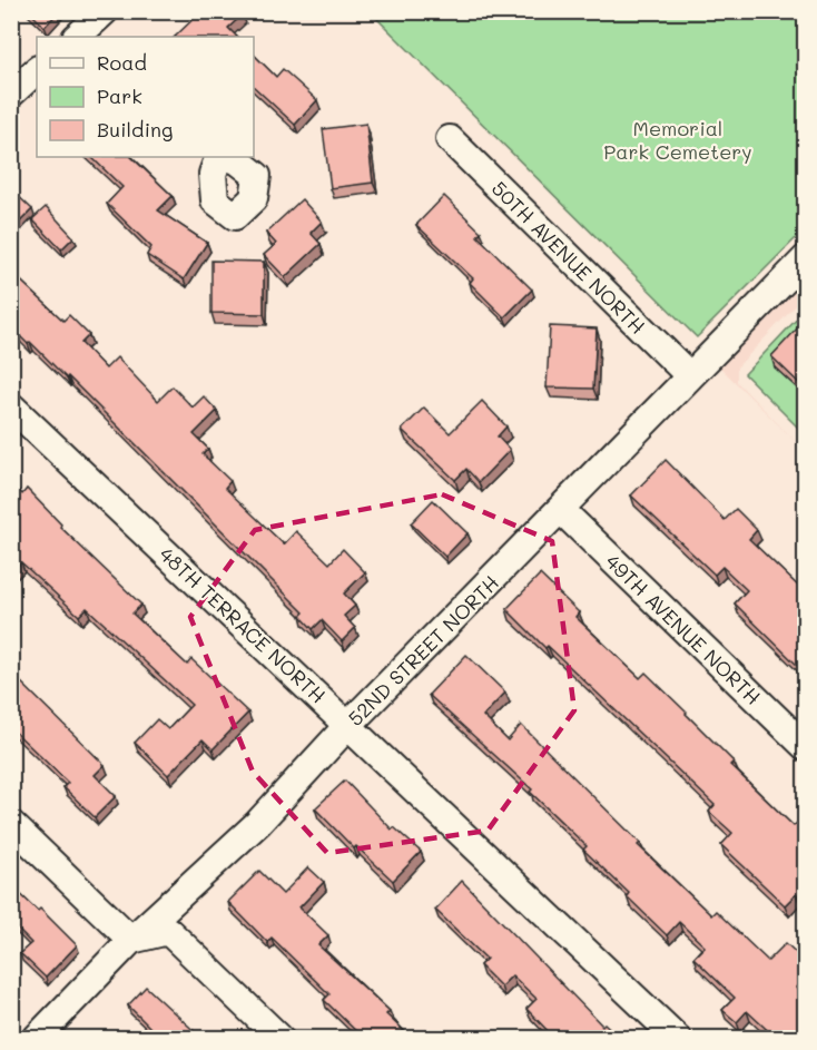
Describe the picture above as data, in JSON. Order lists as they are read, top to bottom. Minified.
{"streets":{"street":["50TH AVENUE NORTH","48TH TERRACE NORTH","49TH AVENUE NORTH","52ND STREET NORTH"]},"crossings":[["50TH AVENUE NORTH","52ND STREET NORTH"],["48TH TERRACE NORTH","52ND STREET NORTH"],["49TH AVENUE NORTH","52ND STREET NORTH"]],"parks":["Memorial Park Cemetery"],"legend":["Road","Park","Building"]}
